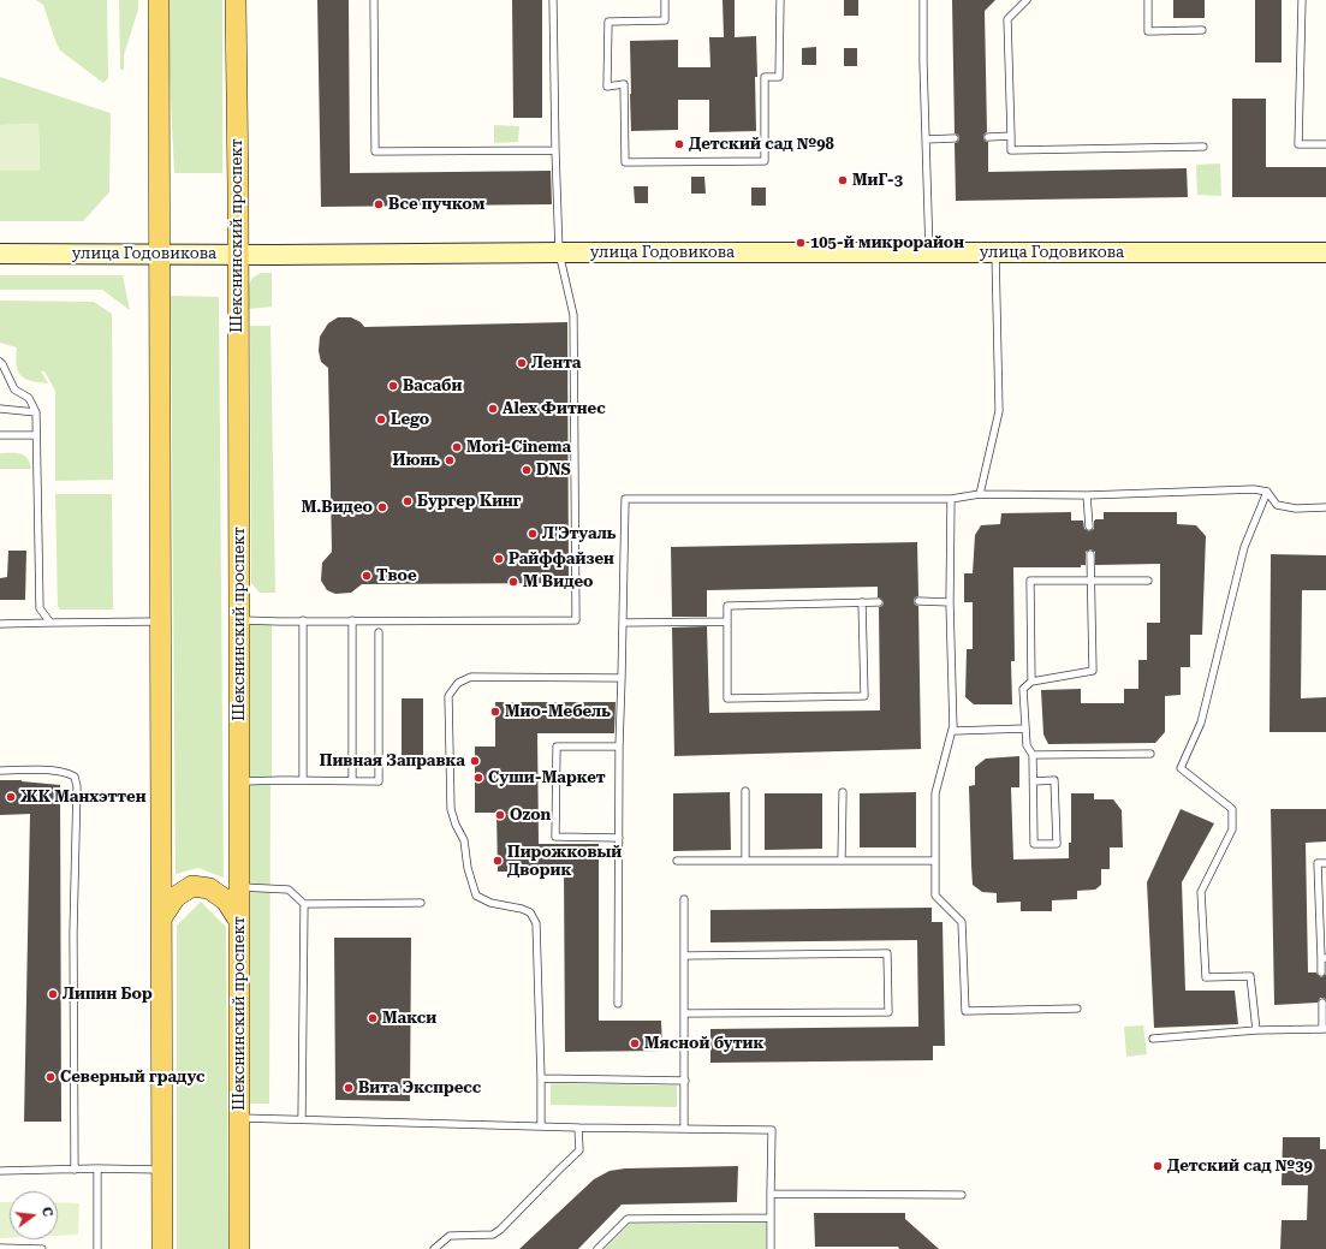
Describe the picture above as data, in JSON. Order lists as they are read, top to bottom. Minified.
{"streets":{"main road":["Шекснинский проспект"],"street":["улица Годовикова"]},"crossings":[["Шекснинский проспект","улица Годовикова"]],"places":["Детский сад №98","МиГ-3","Все пучком","105-й микрорайон","Лента","Васаби","Alex Фитнес","Lego","Mori-Cinema","Июнь","DNS","Бургер Кинг","М.Видео","Л'Этуаль","Райффайзен","Твое","М Видео","Мио-Мебель","Пивная Заправка","Суши-Маркет","ЖК Манхэттен","Ozon","Пирожковый Дворик","Липин Бор","Макси","Мясной бутик","Северный градус","Вита Экспресс","Детский сад №39"],"north":"right"}
